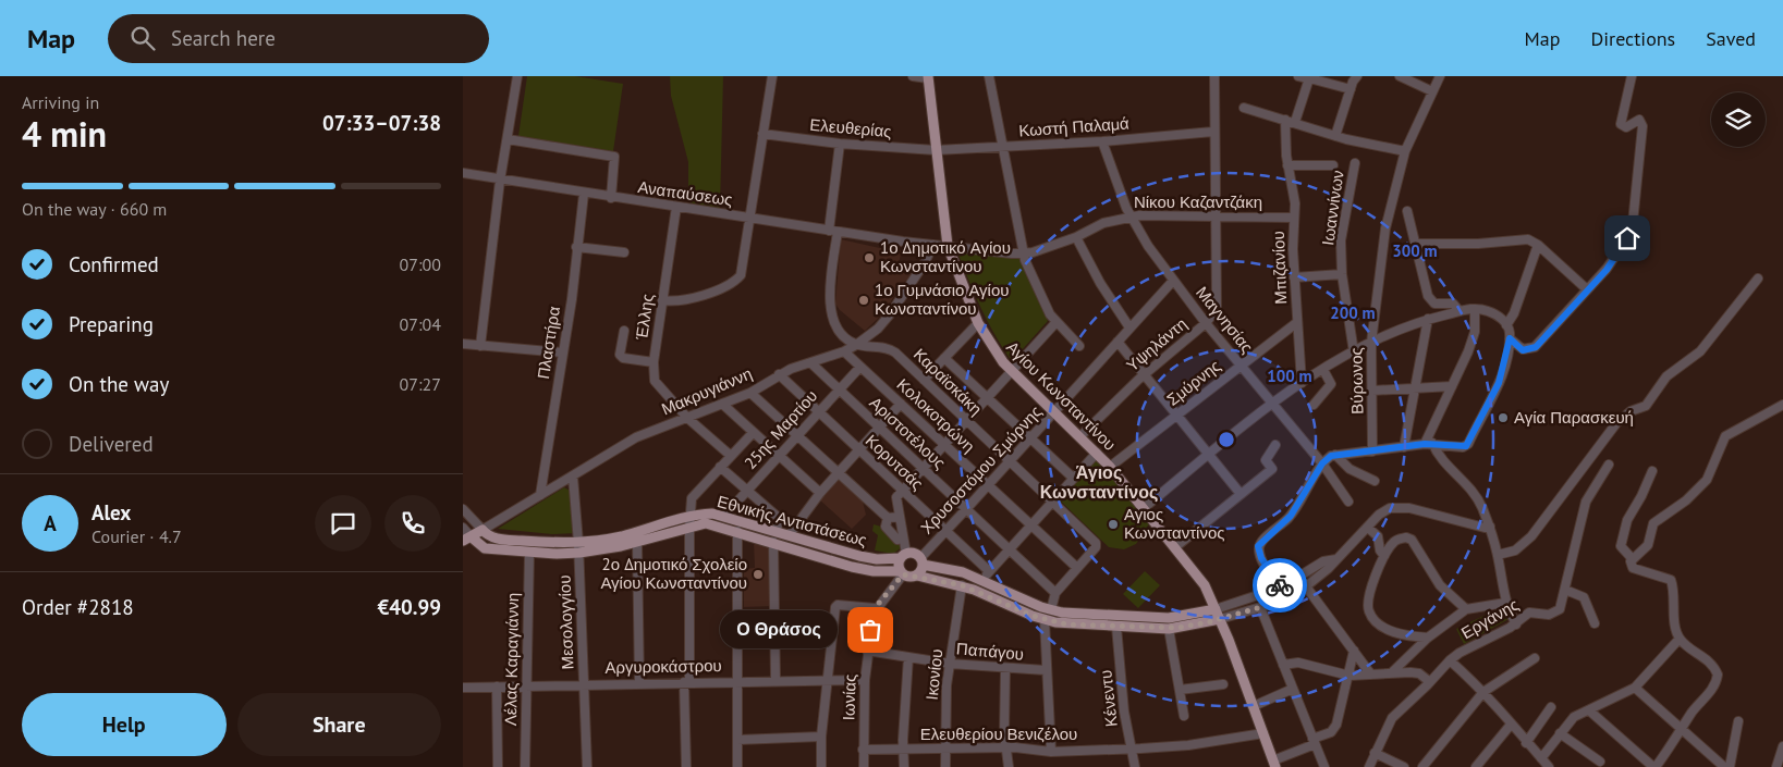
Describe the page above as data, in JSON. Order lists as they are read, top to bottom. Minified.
{"streets":{"main road":["Μακρυγιάννη","Αγίου Κωνσταντίνου","Εθνικής Αντιστάσεως"],"street":["Κωστή Παλαμά","Ελευθερίας","Αναπαύσεως","Νίκου Καζαντζάκη","Ιωαννίνων","Μπιζανίου","Έλλης","Μαγνησίας","Πλαστήρα","Υψηλάντη","Βύρωνος","Καραϊσκάκη","Σμύρνης","Κολοκοτρώνη","25ης Μαρτίου","Αριστοτέλους","Κορυτσάς","Χρυσοστόμου Σμύρνης","Εργάνης","Μεσολογγίου","Παπάγου","Λέλας Καραγιάννη","Αργυροκάστρου","Ικονίου","Ιωνίας","Κένεντυ","Ελευθερίου Βενιζέλου"]},"crossings":[["Κωστή Παλαμά","Ελευθερίας"],["Κωστή Παλαμά","Μαγνησίας"],["Κωστή Παλαμά","Υψηλάντη"],["Κωστή Παλαμά","Αγίου Κωνσταντίνου"],["Ελευθερίας","Αγίου Κωνσταντίνου"],["Αναπαύσεως","Νίκου Καζαντζάκη"],["Αναπαύσεως","Έλλης"],["Αναπαύσεως","Πλαστήρα"],["Αναπαύσεως","Μακρυγιάννη"],["Αναπαύσεως","Αγίου Κωνσταντίνου"],["Νίκου Καζαντζάκη","Μπιζανίου"],["Νίκου Καζαντζάκη","Μαγνησίας"],["Νίκου Καζαντζάκη","Υψηλάντη"],["Νίκου Καζαντζάκη","Αγίου Κωνσταντίνου"],["Μπιζανίου","Σμύρνης"],["Έλλης","Μακρυγιάννη"],["Μαγνησίας","Υψηλάντη"],["Μαγνησίας","Σμύρνης"],["Μαγνησίας","Χρυσοστόμου Σμύρνης"],["Πλαστήρα","Μακρυγιάννη"],["Υψηλάντη","Αγίου Κωνσταντίνου"],["Καραϊσκάκη","Μακρυγιάννη"],["Καραϊσκάκη","Κολοκοτρώνη"],["Καραϊσκάκη","Χρυσοστόμου Σμύρνης"],["Σμύρνης","Αγίου Κωνσταντίνου"],["Μακρυγιάννη","Κολοκοτρώνη"],["Μακρυγιάννη","Αριστοτέλους"],["Μακρυγιάννη","Κορυτσάς"],["Μακρυγιάννη","Εθνικής Αντιστάσεως"],["Μακρυγιάννη","Μεσολογγίου"],["Αγίου Κωνσταντίνου","Χρυσοστόμου Σμύρνης"],["Αγίου Κωνσταντίνου","Ελευθερίου Βενιζέλου"],["Κολοκοτρώνη","25ης Μαρτίου"],["Κολοκοτρώνη","Χρυσοστόμου Σμύρνης"],["25ης Μαρτίου","Αριστοτέλους"],["25ης Μαρτίου","Κορυτσάς"],["25ης Μαρτίου","Εθνικής Αντιστάσεως"],["Αριστοτέλους","Χρυσοστόμου Σμύρνης"],["Κορυτσάς","Χρυσοστόμου Σμύρνης"],["Χρυσοστόμου Σμύρνης","Εθνικής Αντιστάσεως"],["Χρυσοστόμου Σμύρνης","Ιωνίας"],["Εθνικής Αντιστάσεως","Μεσολογγίου"],["Εθνικής Αντιστάσεως","Λέλας Καραγιάννη"],["Εθνικής Αντιστάσεως","Ιωνίας"],["Μεσολογγίου","Αργυροκάστρου"],["Παπάγου","Ικονίου"],["Παπάγου","Ιωνίας"],["Λέλας Καραγιάννη","Αργυροκάστρου"],["Αργυροκάστρου","Ιωνίας"],["Ικονίου","Ελευθερίου Βενιζέλου"],["Ιωνίας","Ελευθερίου Βενιζέλου"],["Κένεντυ","Ελευθερίου Βενιζέλου"]],"districts":["Άγιος Κωνσταντίνος"],"places":["1ο Δημοτικό Αγίου Κωνσταντίνου","1ο Γυμνάσιο Αγίου Κωνσταντίνου","Αγία Παρασκευή","Αγιος Κωνσταντίνος","2ο Δημοτικό Σχολείο Αγίου Κωνσταντίνου","Ο Θράσος"],"page":{"header":"Map","search":"Search here","nav":["Map","Directions","Saved"],"heading":["4 min","Arriving in","07:33–07:38"],"panel":["Alex","Courier · 4.7","Order #2818","€40.99"],"bar":"On the way · 660 m","list":[["Confirmed","07:00"],["Preparing","07:04"],["On the way","07:27"],"Delivered"],"round":"A","bubble":"Ο Θράσος","buttons":["Help","Share"]},"rings":["300 m","200 m","100 m"]}
